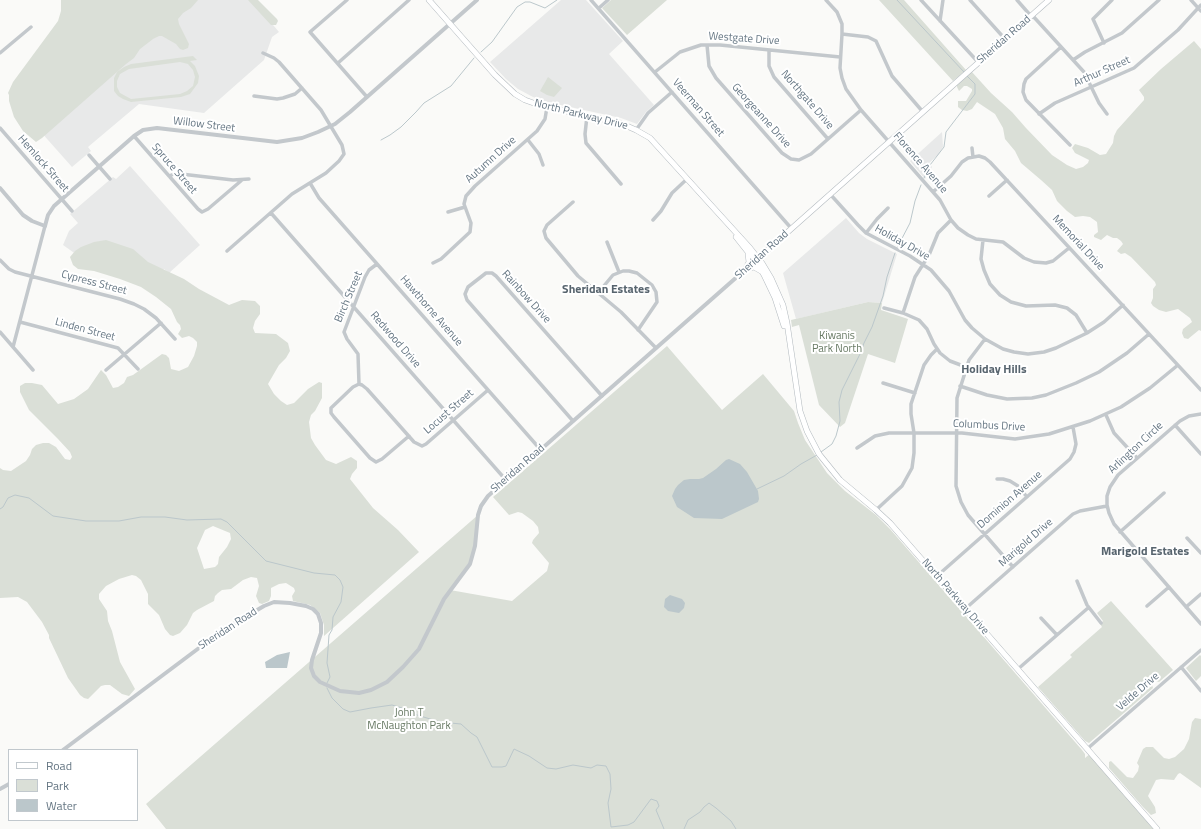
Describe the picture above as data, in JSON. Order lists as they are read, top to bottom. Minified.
{"streets":{"main road":["Sheridan Road","North Parkway Drive"],"street":["Westgate Drive","Arthur Street","Northgate Drive","Veerman Street","Georgeanne Drive","Willow Street","Autumn Drive","Florence Avenue","Hemlock Street","Spruce Street","Holiday Drive","Memorial Drive","Cypress Street","Birch Street","Rainbow Drive","Hawthorne Avenue","Linden Street","Redwood Drive","Locust Street","Columbus Drive","Arlington Circle","Dominion Avenue","Marigold Drive","Velde Drive"]},"crossings":[["Westgate Drive","Northgate Drive"],["Westgate Drive","Veerman Street"],["Westgate Drive","Georgeanne Drive"],["Westgate Drive","Florence Avenue"],["Sheridan Road","Veerman Street"],["Sheridan Road","North Parkway Drive"],["Sheridan Road","Florence Avenue"],["Sheridan Road","Holiday Drive"],["Sheridan Road","Rainbow Drive"],["Sheridan Road","Hawthorne Avenue"],["Sheridan Road","Redwood Drive"],["Northgate Drive","Georgeanne Drive"],["North Parkway Drive","Willow Street"],["North Parkway Drive","Autumn Drive"],["North Parkway Drive","Dominion Avenue"],["North Parkway Drive","Marigold Drive"],["North Parkway Drive","Velde Drive"],["Georgeanne Drive","Florence Avenue"],["Willow Street","Hemlock Street"],["Willow Street","Spruce Street"],["Willow Street","Cypress Street"],["Willow Street","Linden Street"],["Florence Avenue","Memorial Drive"],["Holiday Drive","Memorial Drive"],["Memorial Drive","Columbus Drive"],["Birch Street","Hawthorne Avenue"],["Birch Street","Redwood Drive"],["Hawthorne Avenue","Locust Street"],["Redwood Drive","Locust Street"],["Columbus Drive","Dominion Avenue"],["Arlington Circle","Marigold Drive"]],"districts":["Sheridan Estates","Holiday Hills","Marigold Estates"],"parks":["Kiwanis Park North","John T McNaughton Park"],"legend":["Road","Park","Water"]}
